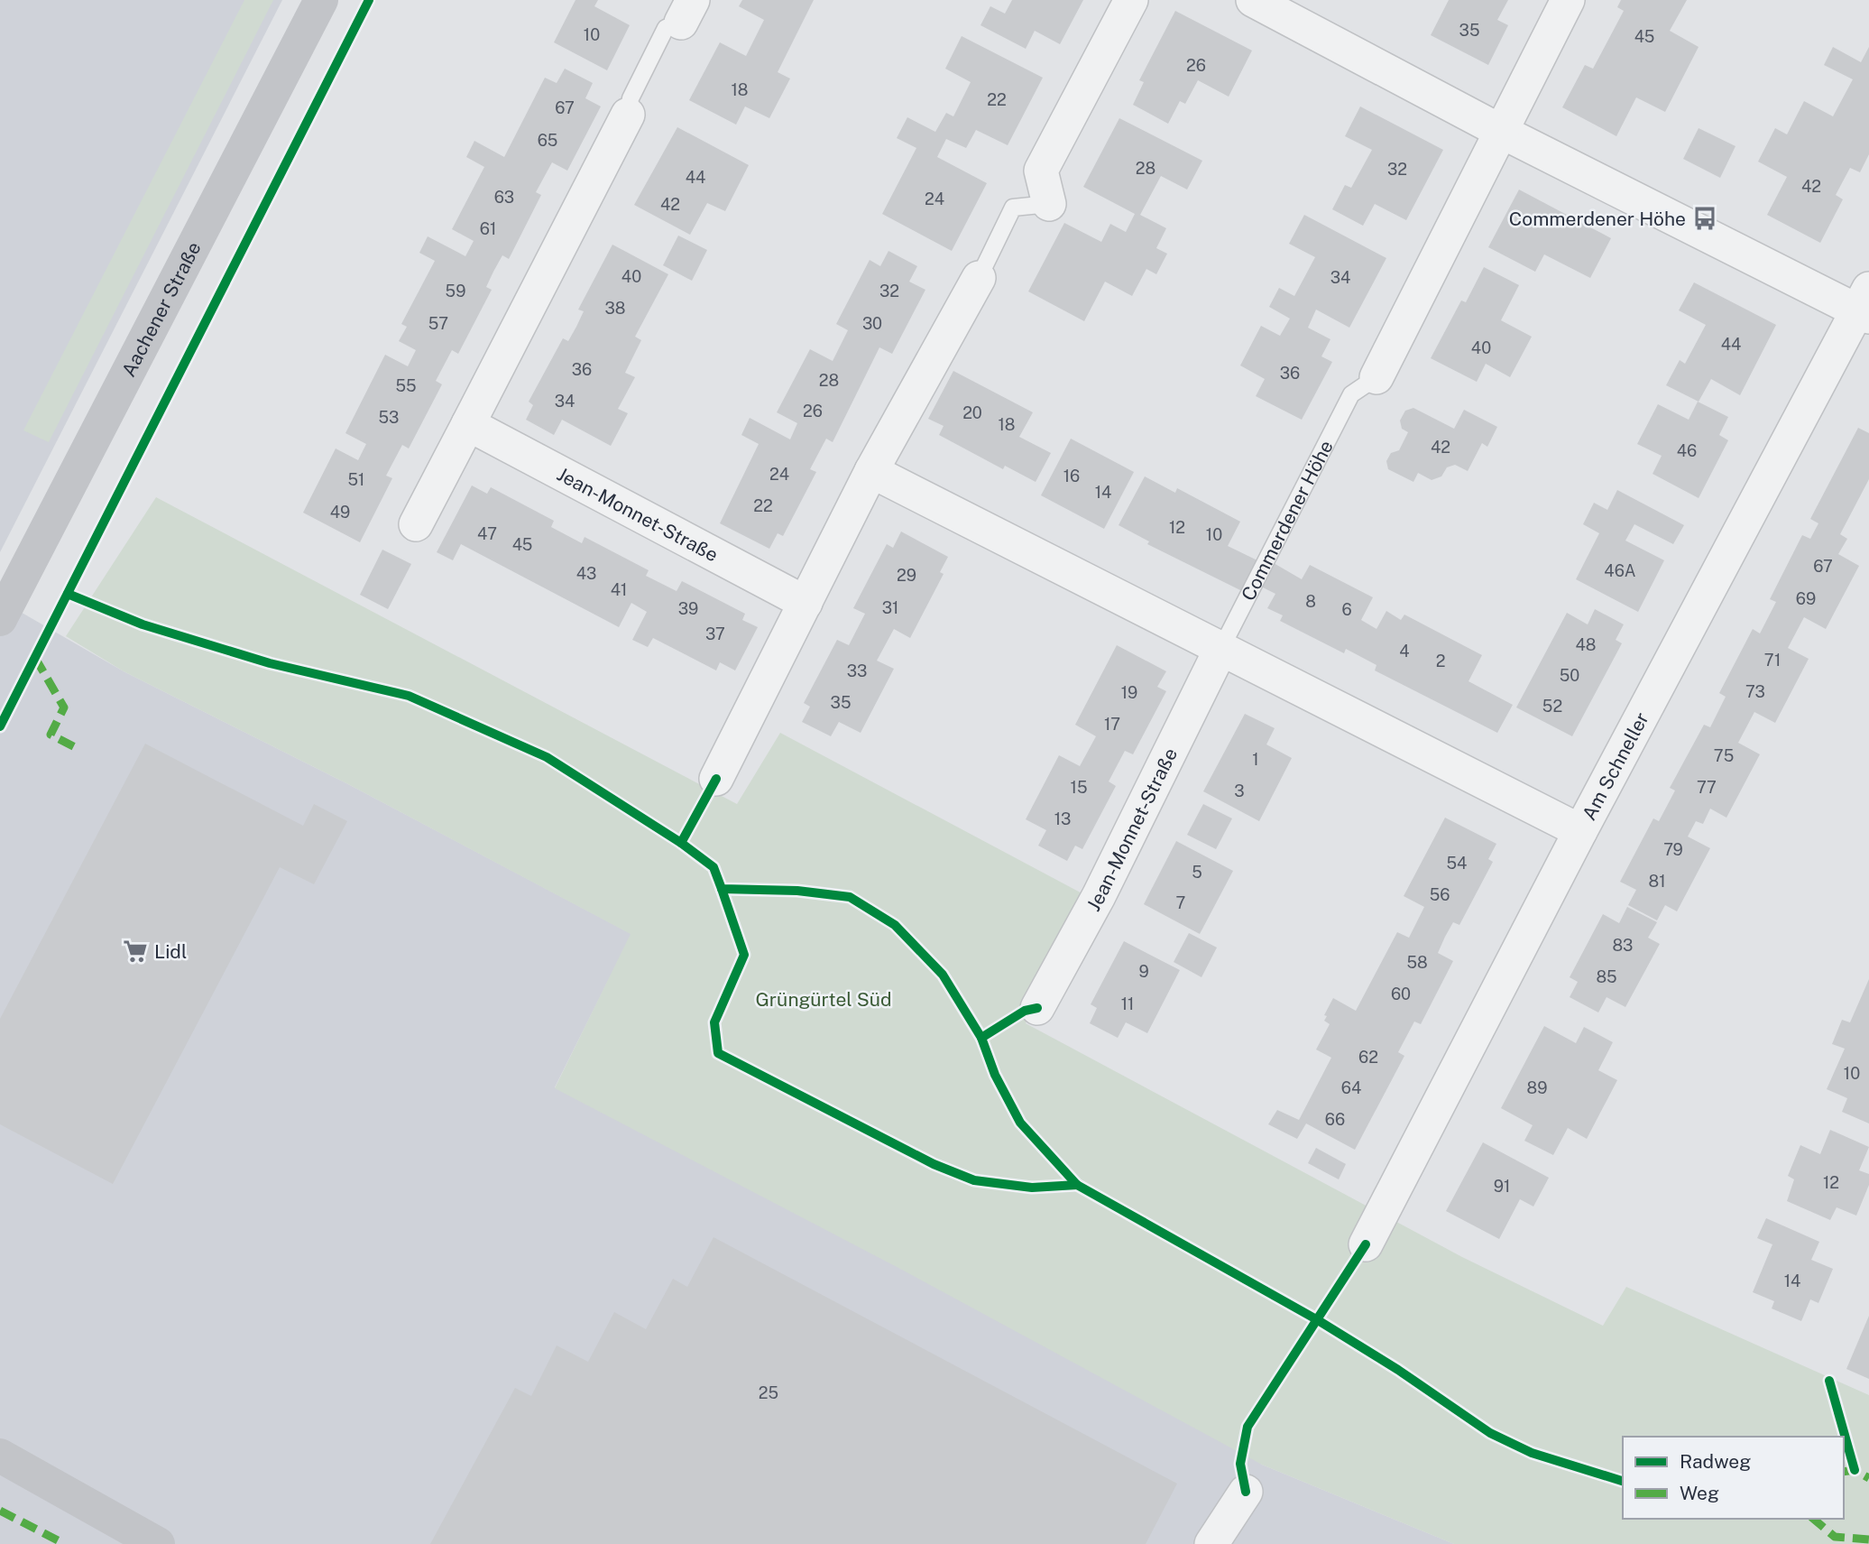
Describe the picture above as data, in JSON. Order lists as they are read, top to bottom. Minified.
{"streets":{"main road":["Aachener Straße"],"street":["Jean-Monnet-Straße","Commerdener Höhe","Am Schneller"]},"crossings":[["Jean-Monnet-Straße","Commerdener Höhe"]],"parks":["Grüngürtel Süd"],"places":{"bus stop":["Commerdener Höhe"],"supermarket":["Lidl"]},"house_numbers":["35","10","45","26","18","22","67","65","28","32","44","42","63","24","42","61","40","34","59","32","38","57","30","44","40","36","36","28","55","34","26","20","53","18","42","46","24","16","51","14","22","49","12","47","10","45","67","46A","43","29","41","69","8","31","39","6","37","48","4","71","2","33","50","73","19","35","52","17","75","1","15","77","3","13","79","54","5","81","56","7","83","58","9","85","60","11","62","10","64","89","66","12","91","14","25"],"legend":["Radweg","Weg"]}
